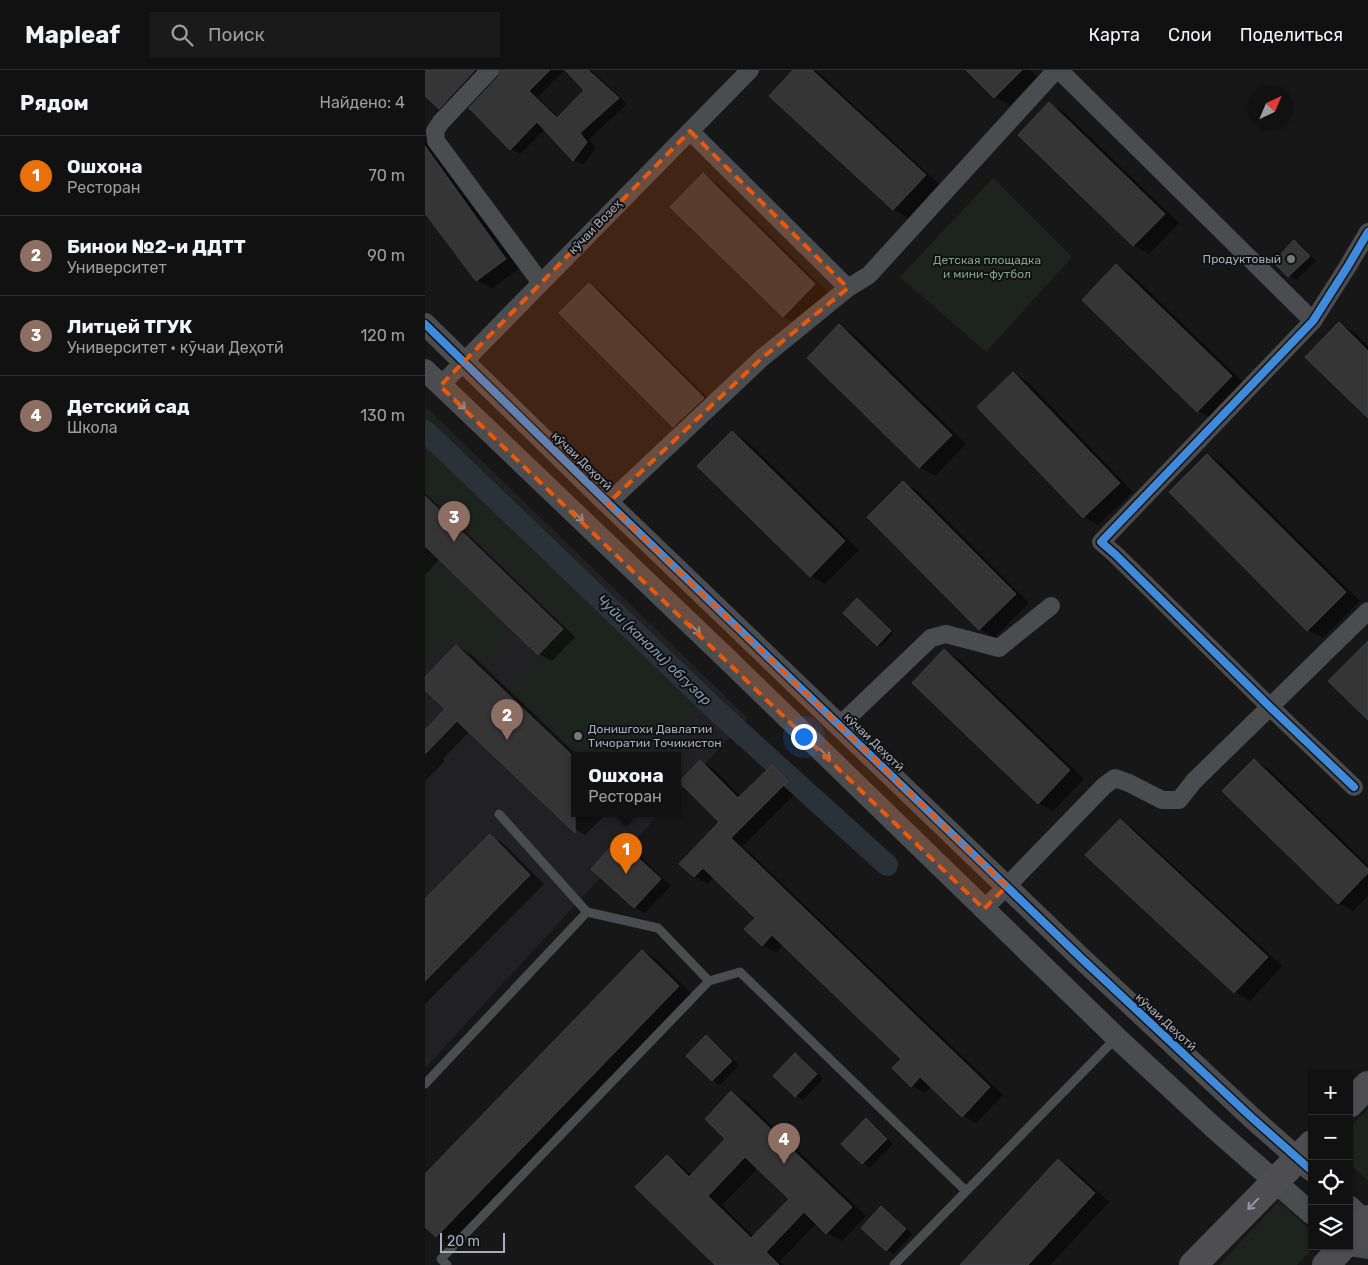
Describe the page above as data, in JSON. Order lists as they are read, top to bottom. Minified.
{"streets":{"street":["кӯчаи Возеҳ","кӯчаи Деҳотӣ"]},"crossings":[["кӯчаи Возеҳ","кӯчаи Деҳотӣ"]],"water":["Чуйи (канали) обгузар"],"parks":["Детская площадка и мини-футбол"],"places":["Продуктовый","Донишгохи Давлатии Тичоратии Точикистон"],"scale_bar":"20 m","north":"top right","page":{"header":"Mapleaf","search":"Поиск","nav":["Карта","Слои","Поделиться"],"heading":["Рядом","Найдено: 4"],"list":[{"mark":"1","name":"Ошхона","note":"Ресторан","value":"70 m"},{"mark":"2","name":"Бинои №2-и ДДТТ","note":"Университет","value":"90 m"},{"mark":"3","name":"Литцей ТГУК","note":"Университет · кӯчаи Деҳотӣ","value":"120 m"},{"mark":"4","name":"Детский сад","note":"Школа","value":"130 m"}],"pins":["3","2","1","4"],"popup":["Ошхона","Ресторан"],"map_buttons":["+","−"],"scale":"20 m"}}
